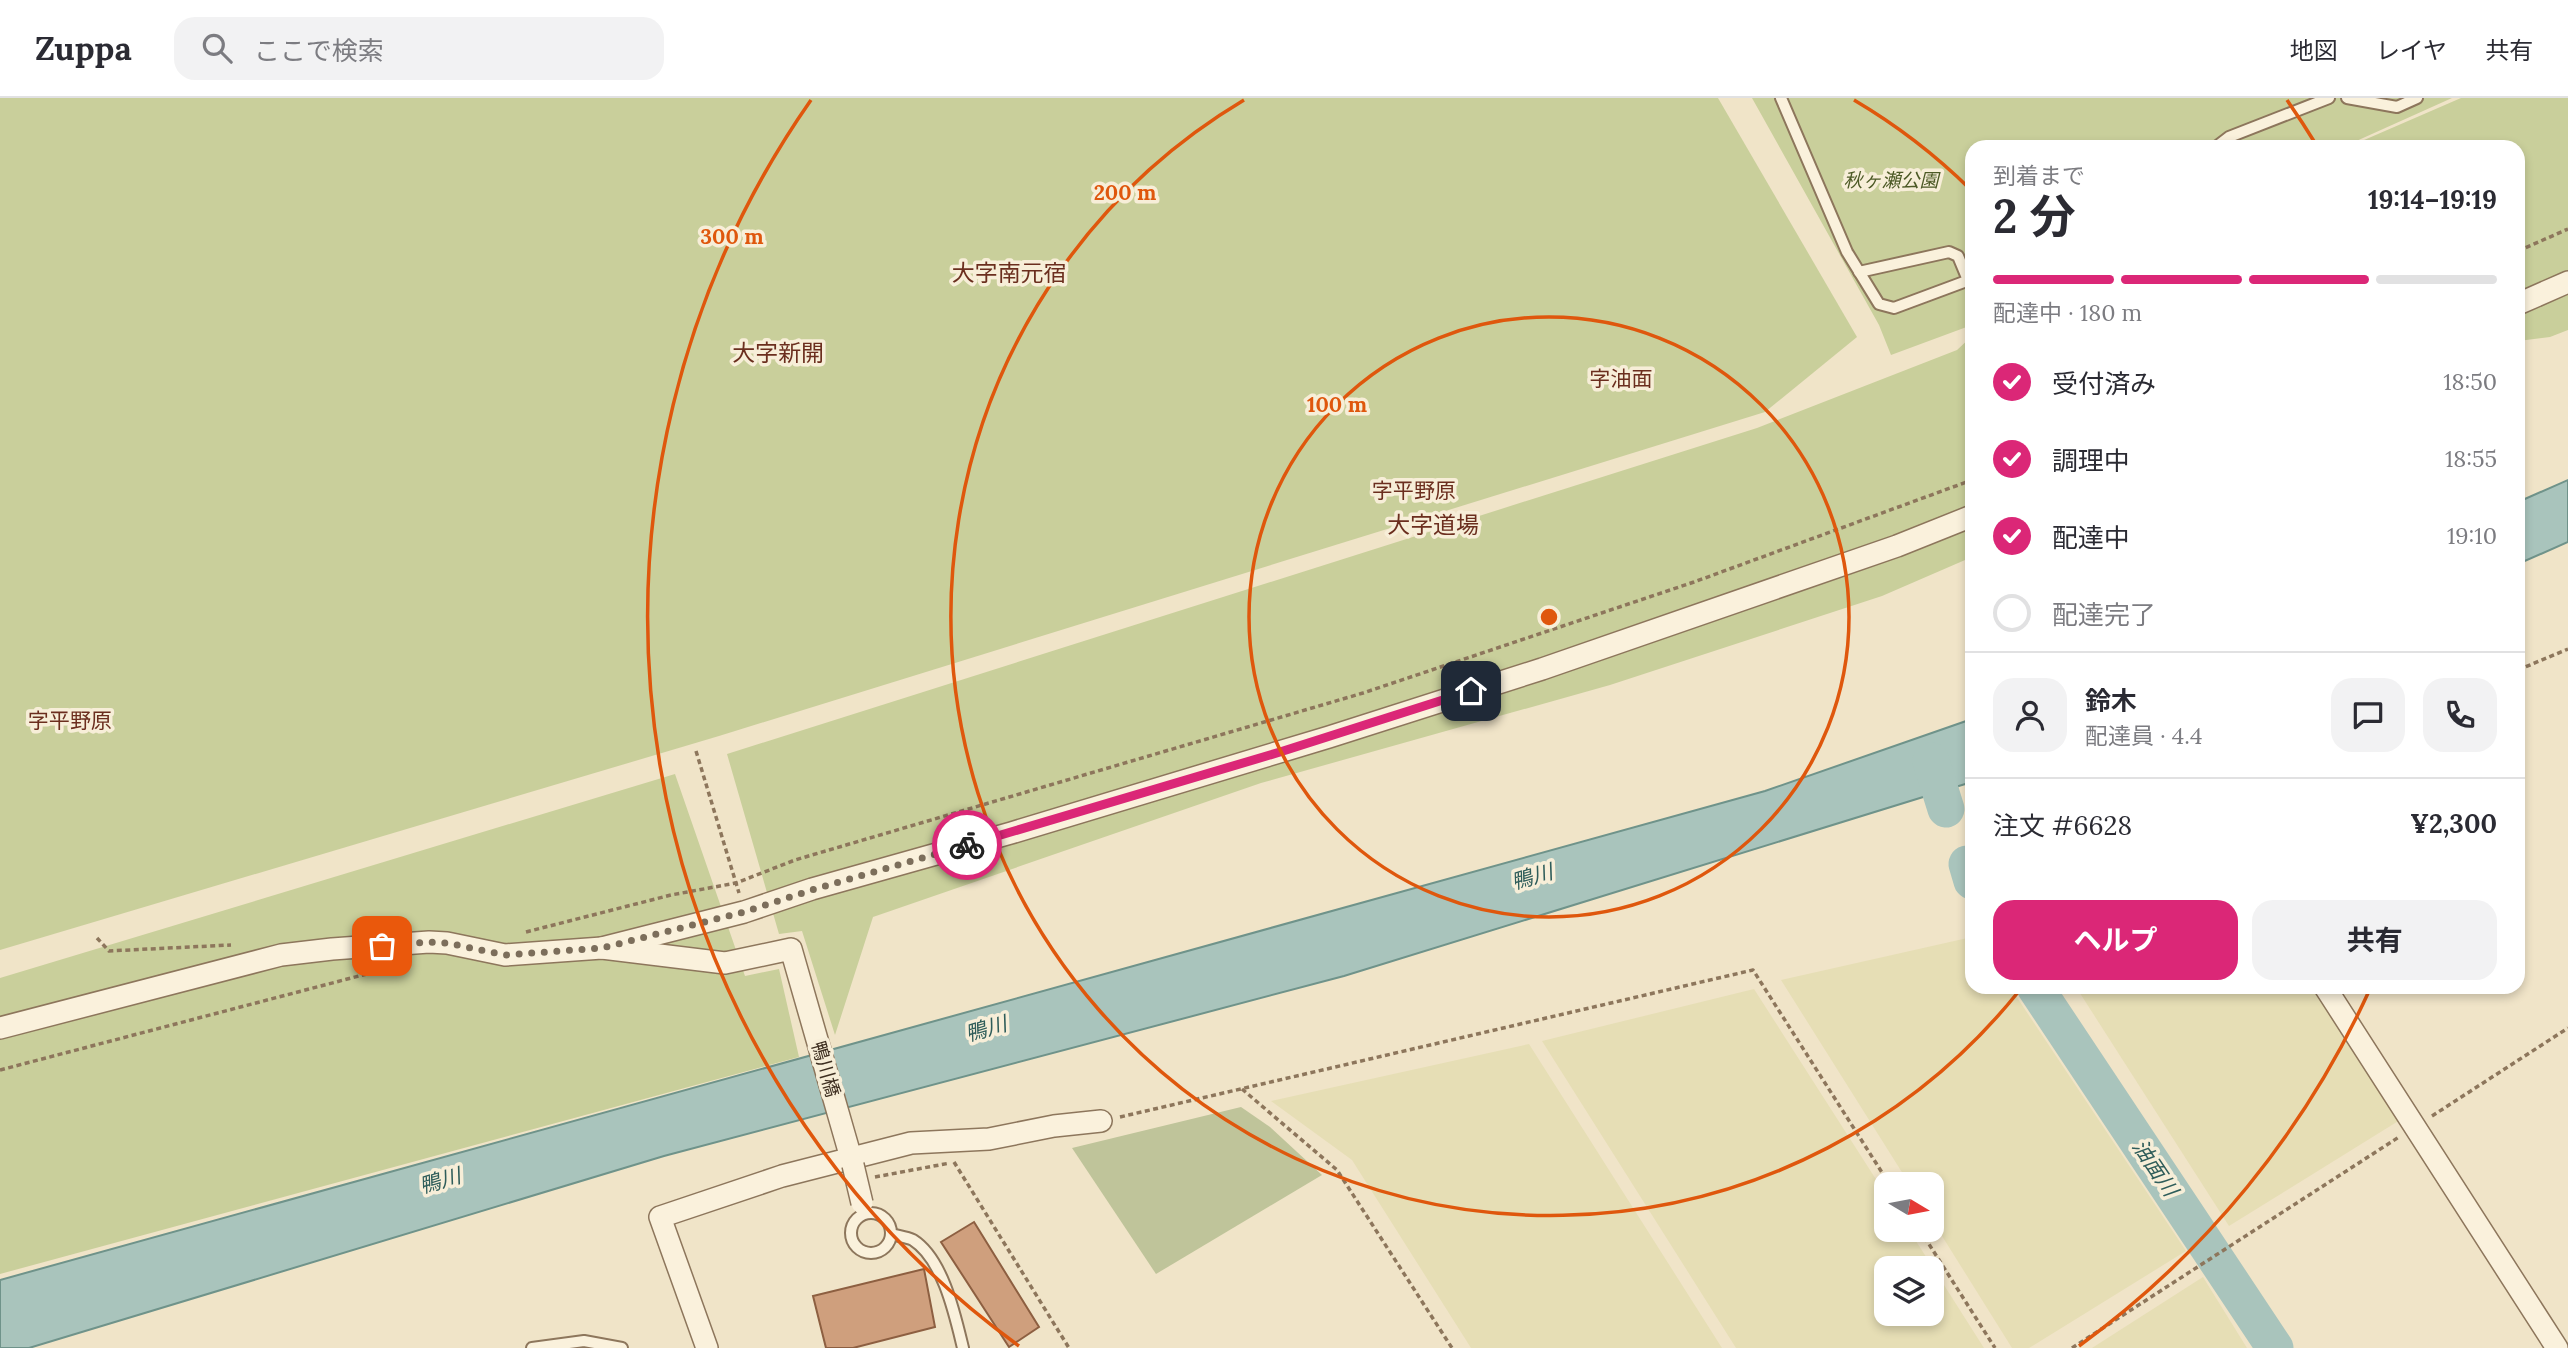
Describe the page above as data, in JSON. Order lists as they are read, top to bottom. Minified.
{"streets":{"street":["鴨川橋"]},"districts":["大字南元宿","大字新開","字油面","字平野原","大字道場","字平野原"],"water":["鴨川","油面川"],"parks":["秋ヶ瀬公園"],"north":"right","page":{"header":"Zuppa","search":"ここで検索","nav":["地図","レイヤ","共有"],"heading":["2 分","到着まで","19:14–19:19"],"panel":["鈴木","配達員 · 4.4","注文 #6628","¥2,300"],"bar":"配達中 · 180 m","list":[["受付済み","18:50"],["調理中","18:55"],["配達中","19:10"],"配達完了"],"buttons":["ヘルプ","共有"]},"rings":["200 m","300 m","100 m"]}
